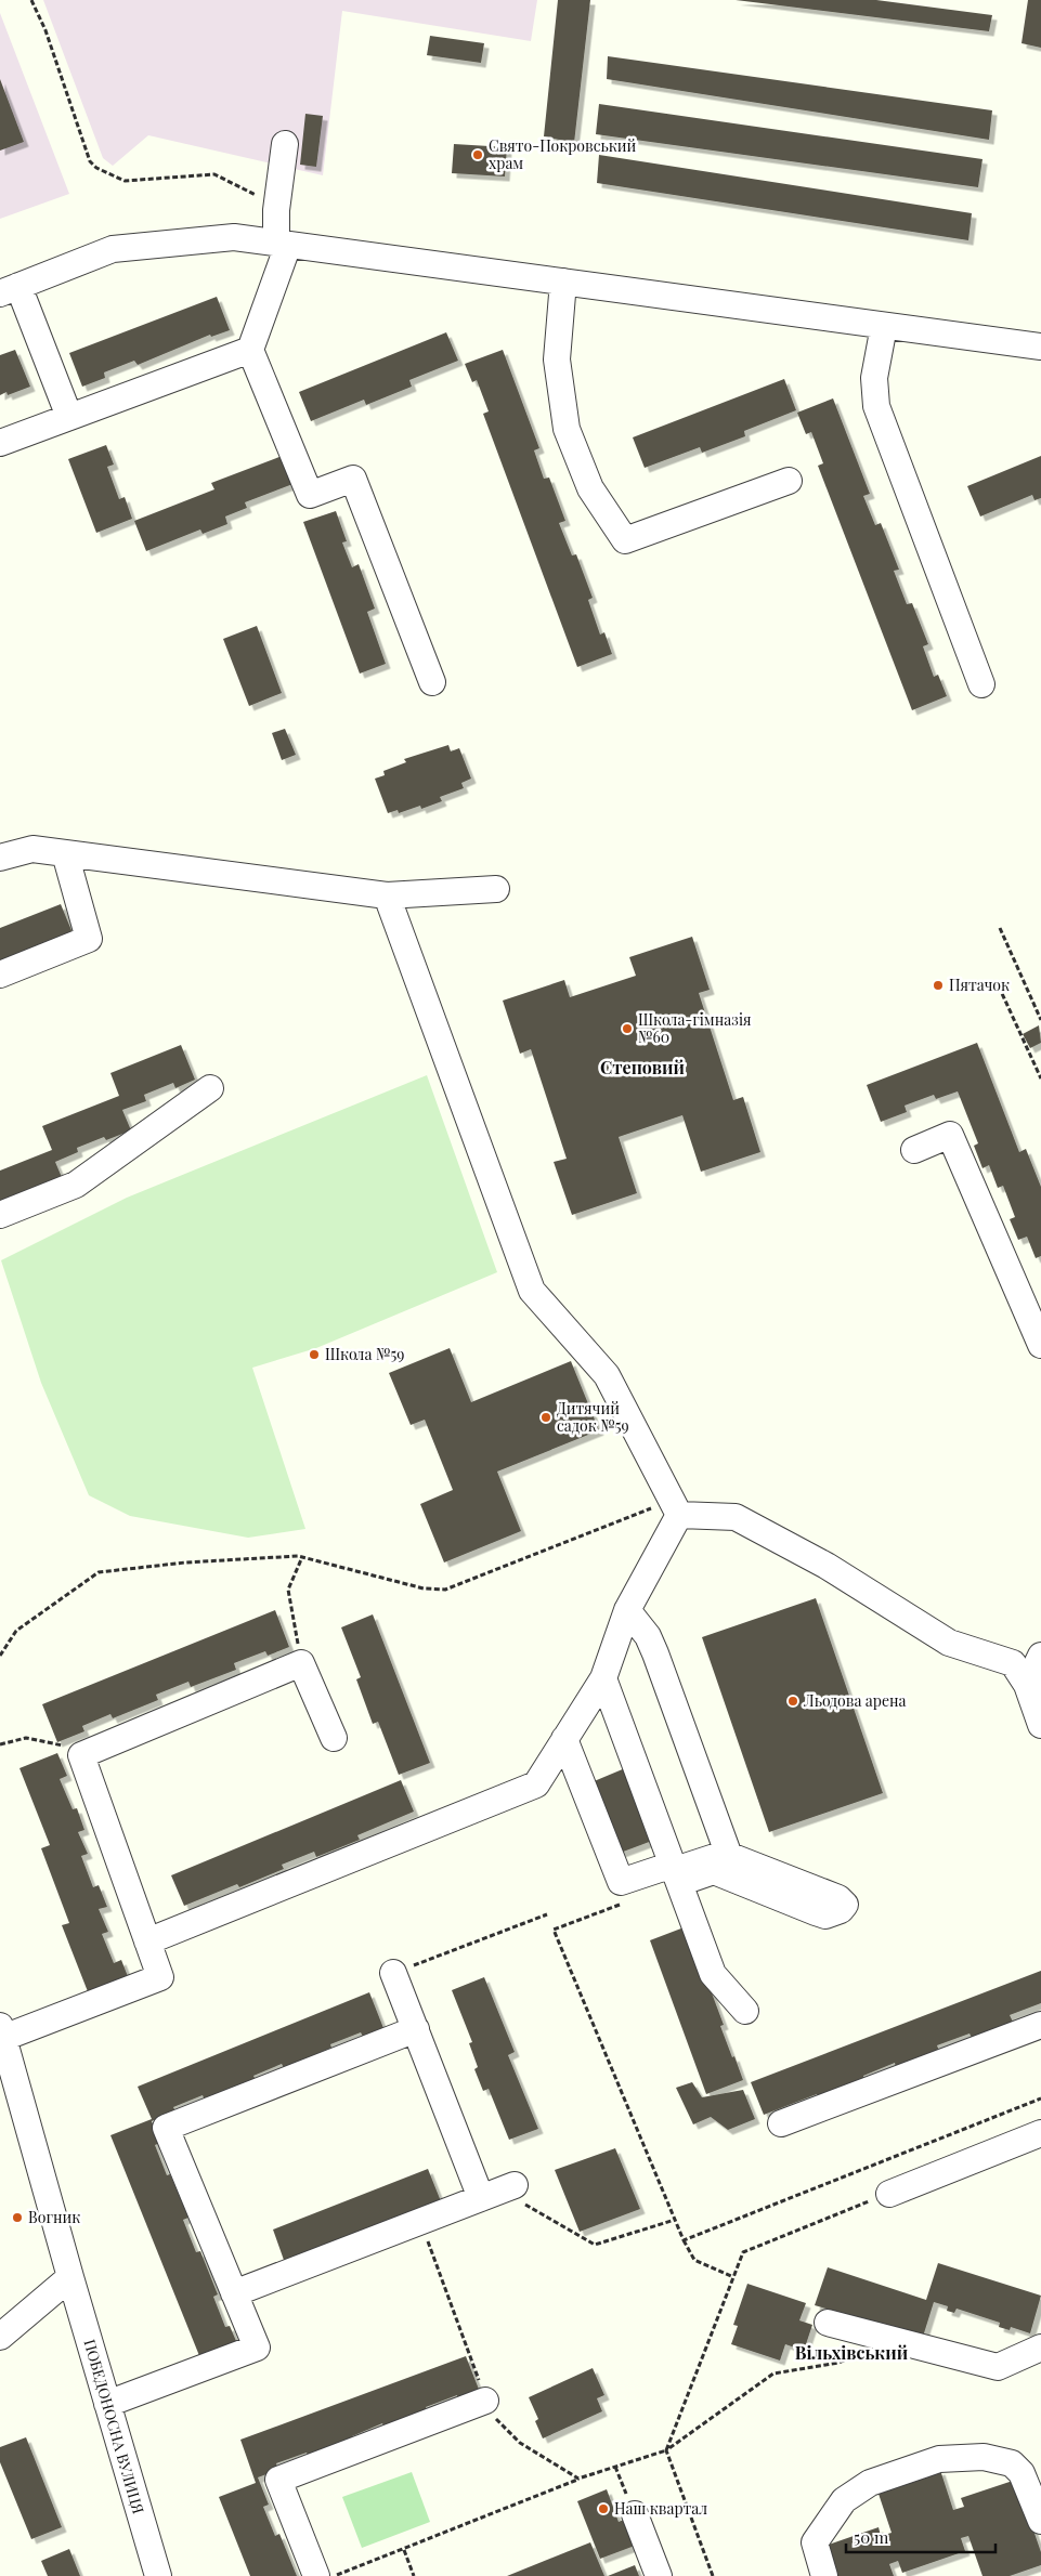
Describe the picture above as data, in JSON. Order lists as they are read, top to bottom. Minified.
{"streets":{"street":["ПОБЕДОНОСНА ВУЛИЦЯ"]},"districts":["Степовий","Вільхівський"],"places":["Свято-Покровський храм","Пятачок","Школа-гімназія №60","Школа №59","Дитячий садок №59","Льодова арена","Вогник","Наш квартал"],"scale_bar":"50 m"}
